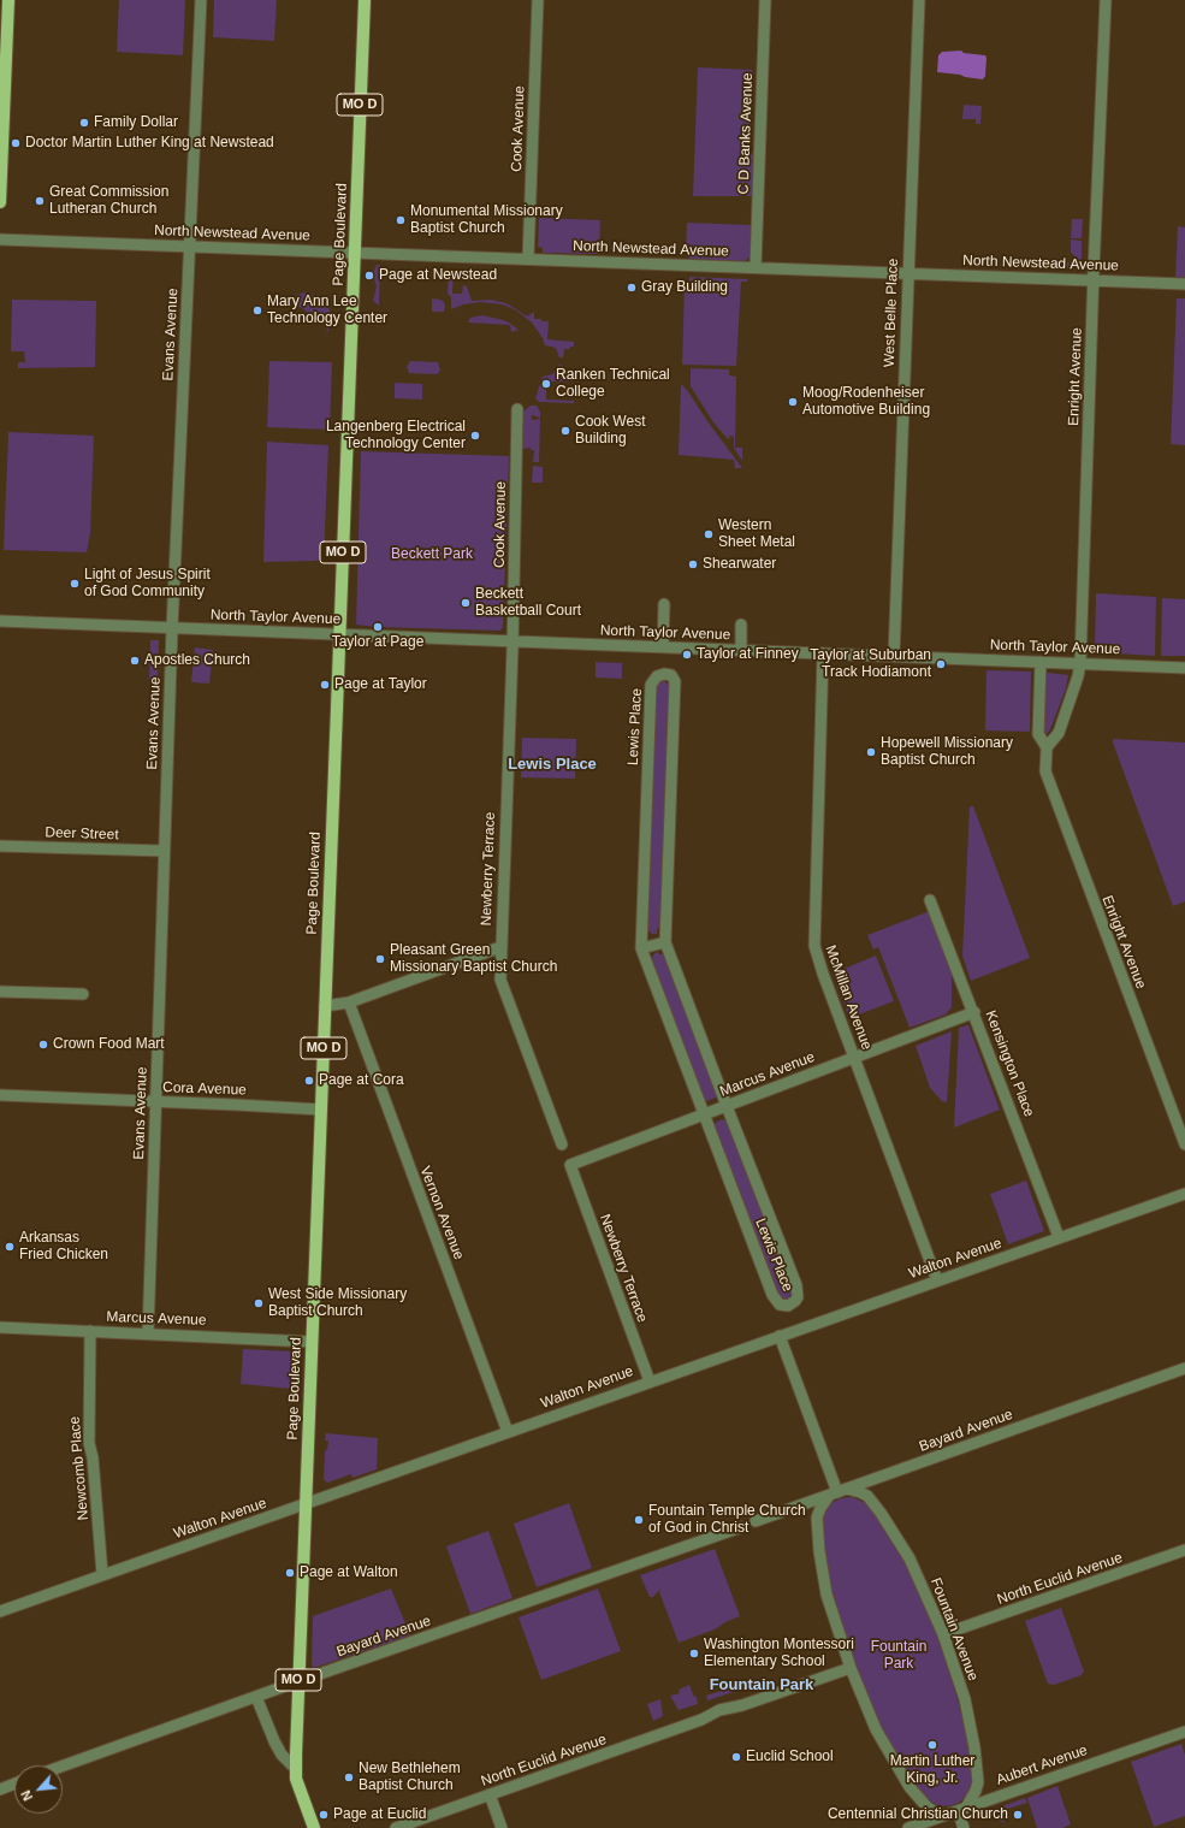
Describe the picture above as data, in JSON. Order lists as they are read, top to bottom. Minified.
{"streets":{"main road":["MO D","Page Boulevard"],"street":["Cook Avenue","C D Banks Avenue","North Newstead Avenue","West Belle Place","Evans Avenue","Enright Avenue","North Taylor Avenue","Lewis Place","Deer Street","Newberry Terrace","McMillan Avenue","Kensington Place","Marcus Avenue","Cora Avenue","Vernon Avenue","Walton Avenue","Bayard Avenue","Newcomb Place","North Euclid Avenue","Fountain Avenue","Aubert Avenue"]},"crossings":[["Cook Avenue","North Newstead Avenue"],["Cook Avenue","North Taylor Avenue"],["Cook Avenue","Newberry Terrace"],["C D Banks Avenue","North Newstead Avenue"],["North Newstead Avenue","Page Boulevard"],["North Newstead Avenue","West Belle Place"],["North Newstead Avenue","Evans Avenue"],["North Newstead Avenue","Enright Avenue"],["Page Boulevard","North Taylor Avenue"],["Page Boulevard","Marcus Avenue"],["Page Boulevard","Cora Avenue"],["Page Boulevard","Walton Avenue"],["Page Boulevard","Bayard Avenue"],["West Belle Place","North Taylor Avenue"],["Evans Avenue","North Taylor Avenue"],["Evans Avenue","Deer Street"],["Evans Avenue","Marcus Avenue"],["Evans Avenue","Cora Avenue"],["Enright Avenue","North Taylor Avenue"],["North Taylor Avenue","Newberry Terrace"],["North Taylor Avenue","McMillan Avenue"],["Lewis Place","Marcus Avenue"],["Newberry Terrace","Marcus Avenue"],["Newberry Terrace","Walton Avenue"],["McMillan Avenue","Marcus Avenue"],["McMillan Avenue","Walton Avenue"],["Kensington Place","Marcus Avenue"],["Kensington Place","Walton Avenue"],["Marcus Avenue","Newcomb Place"],["Vernon Avenue","Walton Avenue"],["Walton Avenue","Newcomb Place"],["Bayard Avenue","Fountain Avenue"],["North Euclid Avenue","Fountain Avenue"],["Fountain Avenue","Aubert Avenue"]],"districts":["Lewis Place","Fountain Park"],"parks":["Beckett Park","Fountain Park"],"places":["Family Dollar","Doctor Martin Luther King at Newstead","Great Commission Lutheran Church","Monumental Missionary Baptist Church","Page at Newstead","Gray Building","Mary Ann Lee Technology Center","Ranken Technical College","Moog/Rodenheiser Automotive Building","Cook West Building","Langenberg Electrical Technology Center","Western Sheet Metal","Shearwater","Light of Jesus Spirit of God Community","Beckett Basketball Court","Taylor at Page","Taylor at Finney","Apostles Church","Taylor at Suburban Track Hodiamont","Page at Taylor","Hopewell Missionary Baptist Church","Pleasant Green Missionary Baptist Church","Crown Food Mart","Page at Cora","Arkansas Fried Chicken","West Side Missionary Baptist Church","Fountain Temple Church of God in Christ","Page at Walton","Washington Montessori Elementary School","Martin Luther King, Jr.","Euclid School","New Bethlehem Baptist Church","Page at Euclid","Centennial Christian Church"],"north":"bottom left"}
